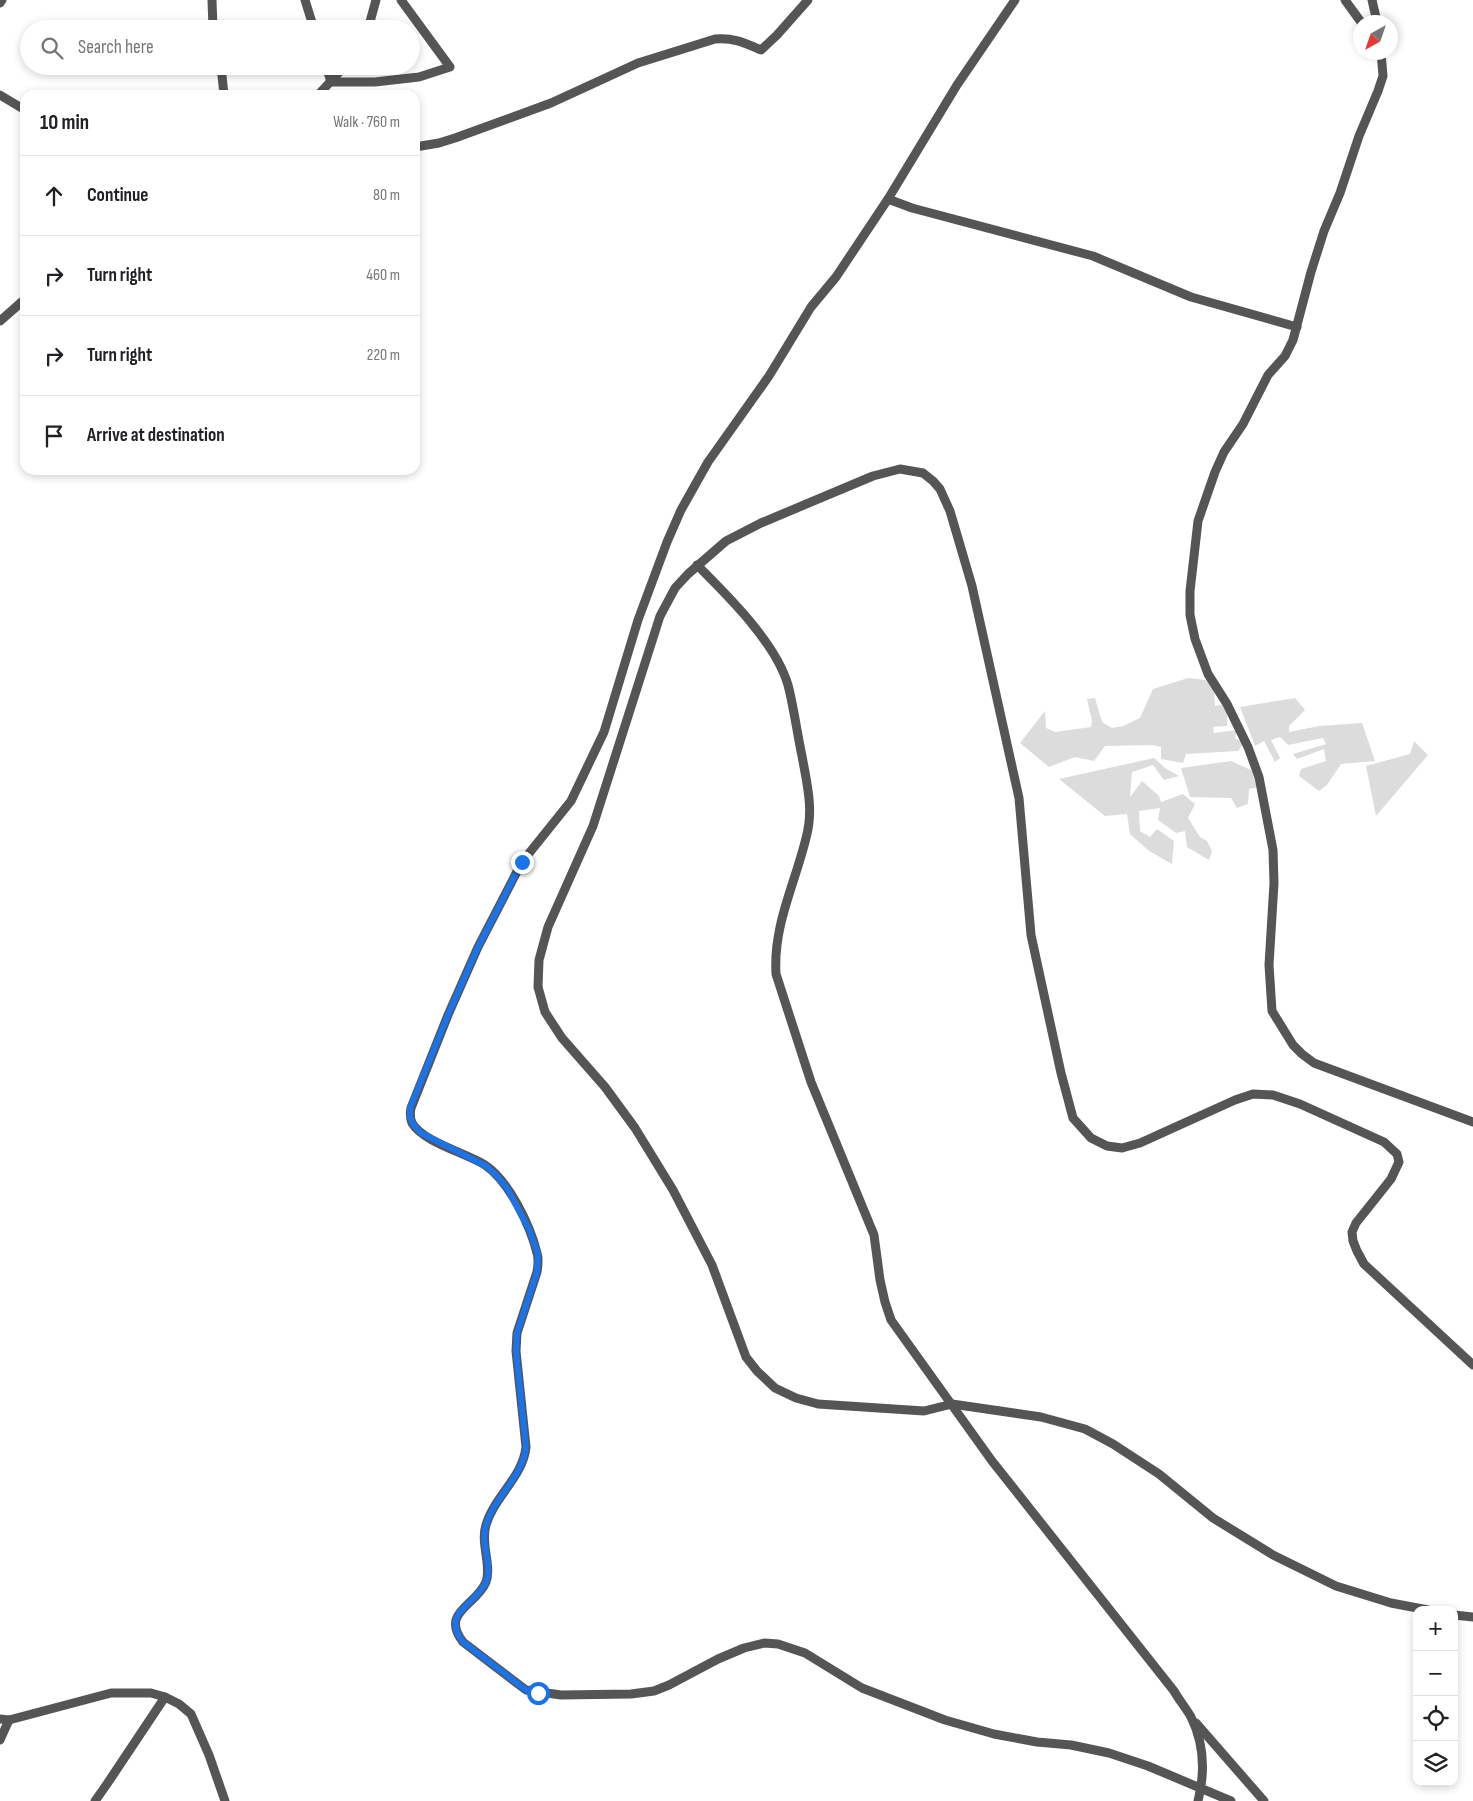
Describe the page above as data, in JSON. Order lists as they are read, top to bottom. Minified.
{"north":"bottom left","page":{"search":"Search here","heading":["10 min","Walk · 760 m"],"list":[["Continue","80 m"],["Turn right","460 m"],["Turn right","220 m"],"Arrive at destination"],"map_buttons":["+","−"]}}
